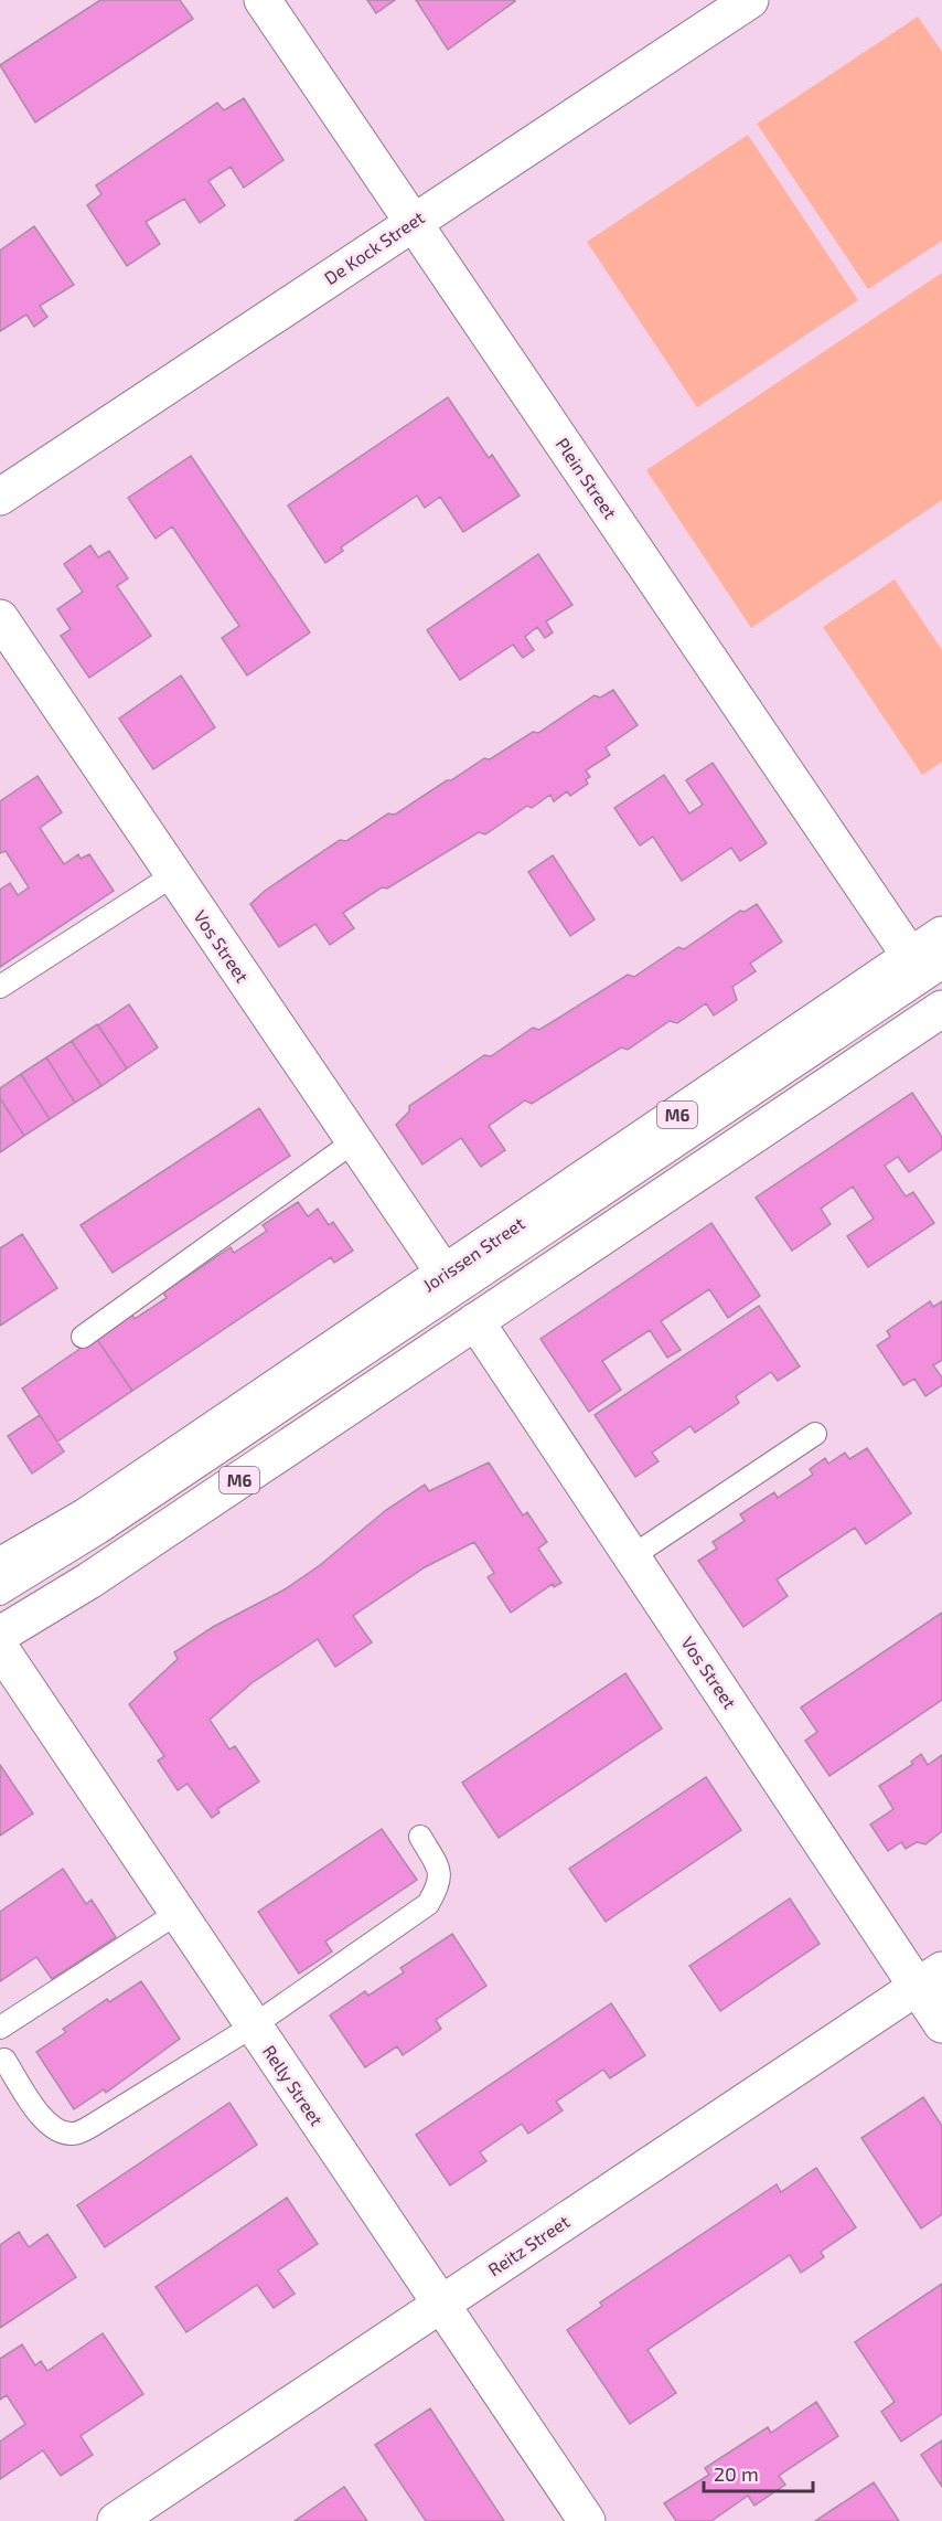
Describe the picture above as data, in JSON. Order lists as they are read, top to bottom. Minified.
{"streets":{"street":["De Kock Street","Plein Street","Vos Street","M6","Jorissen Street","Relly Street","Reitz Street"]},"crossings":[["De Kock Street","Plein Street"],["Plein Street","Jorissen Street"],["Vos Street","M6"],["Vos Street","Jorissen Street"],["Vos Street","Reitz Street"],["Relly Street","Reitz Street"]],"scale_bar":"20 m"}
